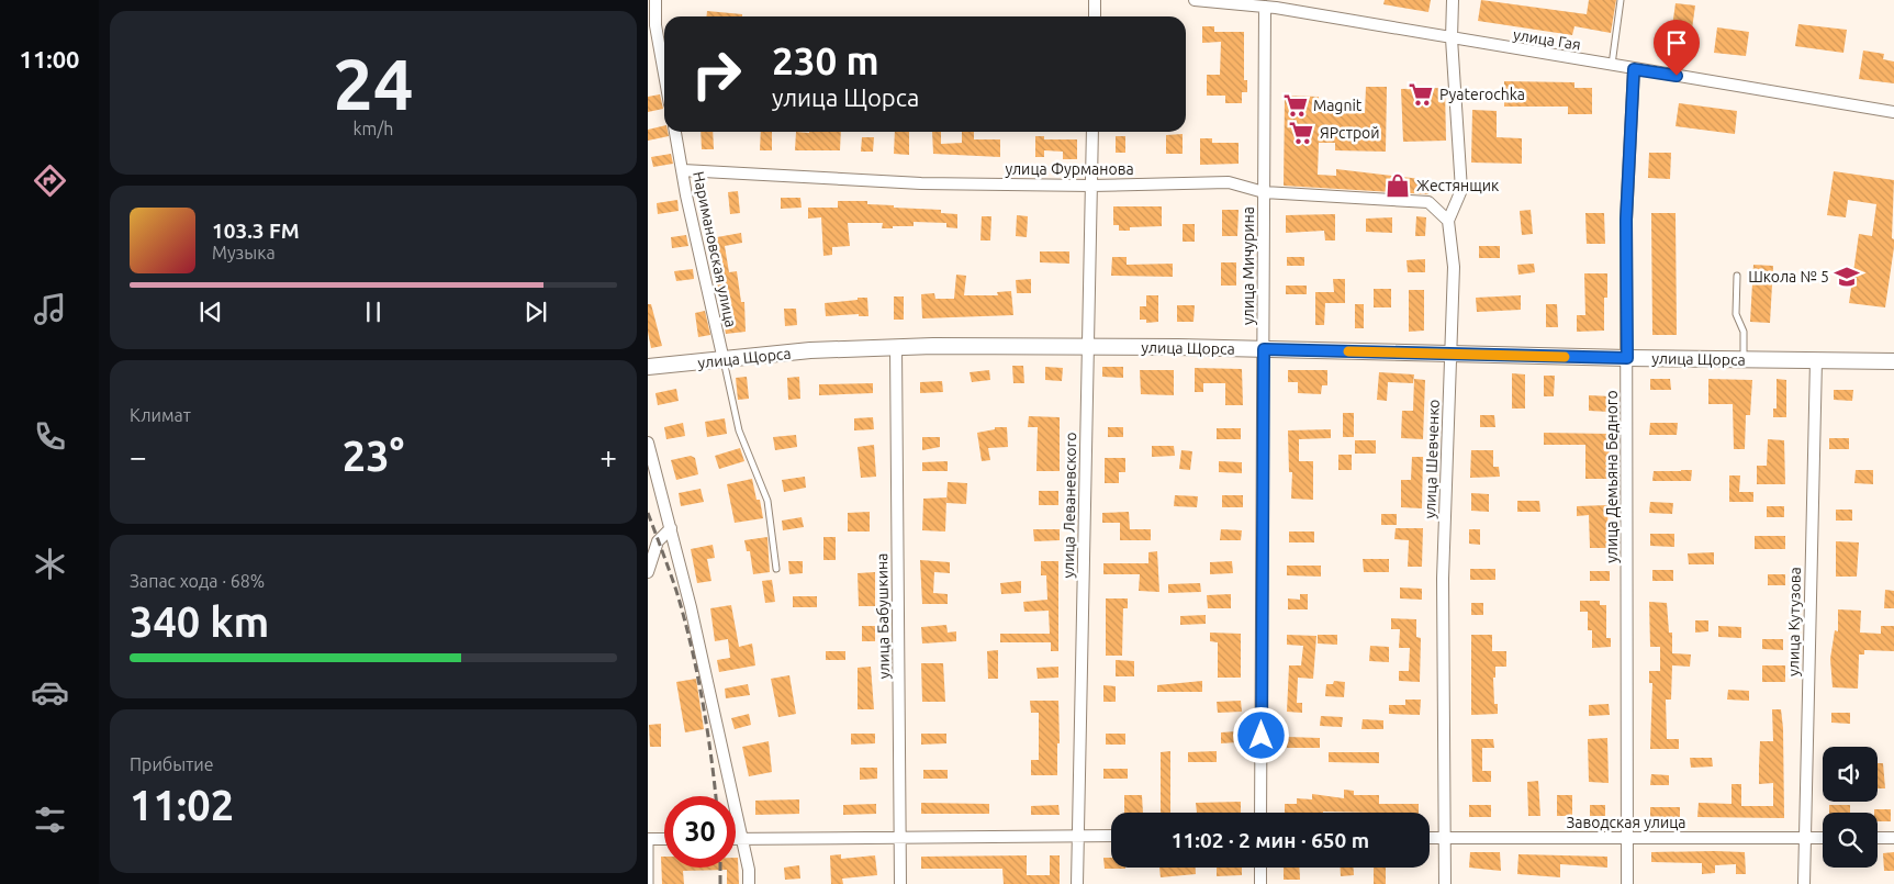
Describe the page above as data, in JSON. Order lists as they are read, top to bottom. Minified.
{"streets":{"main road":["улица Щорса"],"street":["улица Гая","улица Фурманова","Наримановская улица","улица Мичурина","улица Шевченко","улица Демьяна Бедного","улица Леваневского","улица Бабушкина","улица Кутузова","Заводская улица"]},"crossings":[["улица Гая","улица Мичурина"],["улица Гая","улица Шевченко"],["улица Гая","улица Демьяна Бедного"],["улица Фурманова","Наримановская улица"],["улица Фурманова","улица Мичурина"],["улица Фурманова","улица Шевченко"],["улица Фурманова","улица Леваневского"],["Наримановская улица","улица Щорса"],["улица Мичурина","улица Щорса"],["улица Щорса","улица Шевченко"],["улица Щорса","улица Демьяна Бедного"],["улица Щорса","улица Леваневского"],["улица Щорса","улица Бабушкина"],["улица Щорса","улица Кутузова"],["улица Шевченко","Заводская улица"],["улица Демьяна Бедного","Заводская улица"],["улица Кутузова","Заводская улица"]],"places":{"supermarket":["Pyaterochka","Magnit","ЯРстрой"],"shop":["Жестянщик"],"school or university":["Школа № 5"]},"page":{"tabs":"11:00","tile":[["24","km/h"],"Климат",["Запас хода · 68%","340 km"],["Прибытие","11:02"]],"turn":["230 m","улица Щорса"],"song":["103.3 FM","Музыка"],"heat":["−","23°","+"],"limit":"30","trip":"11:02 · 2 мин · 650 m"}}
